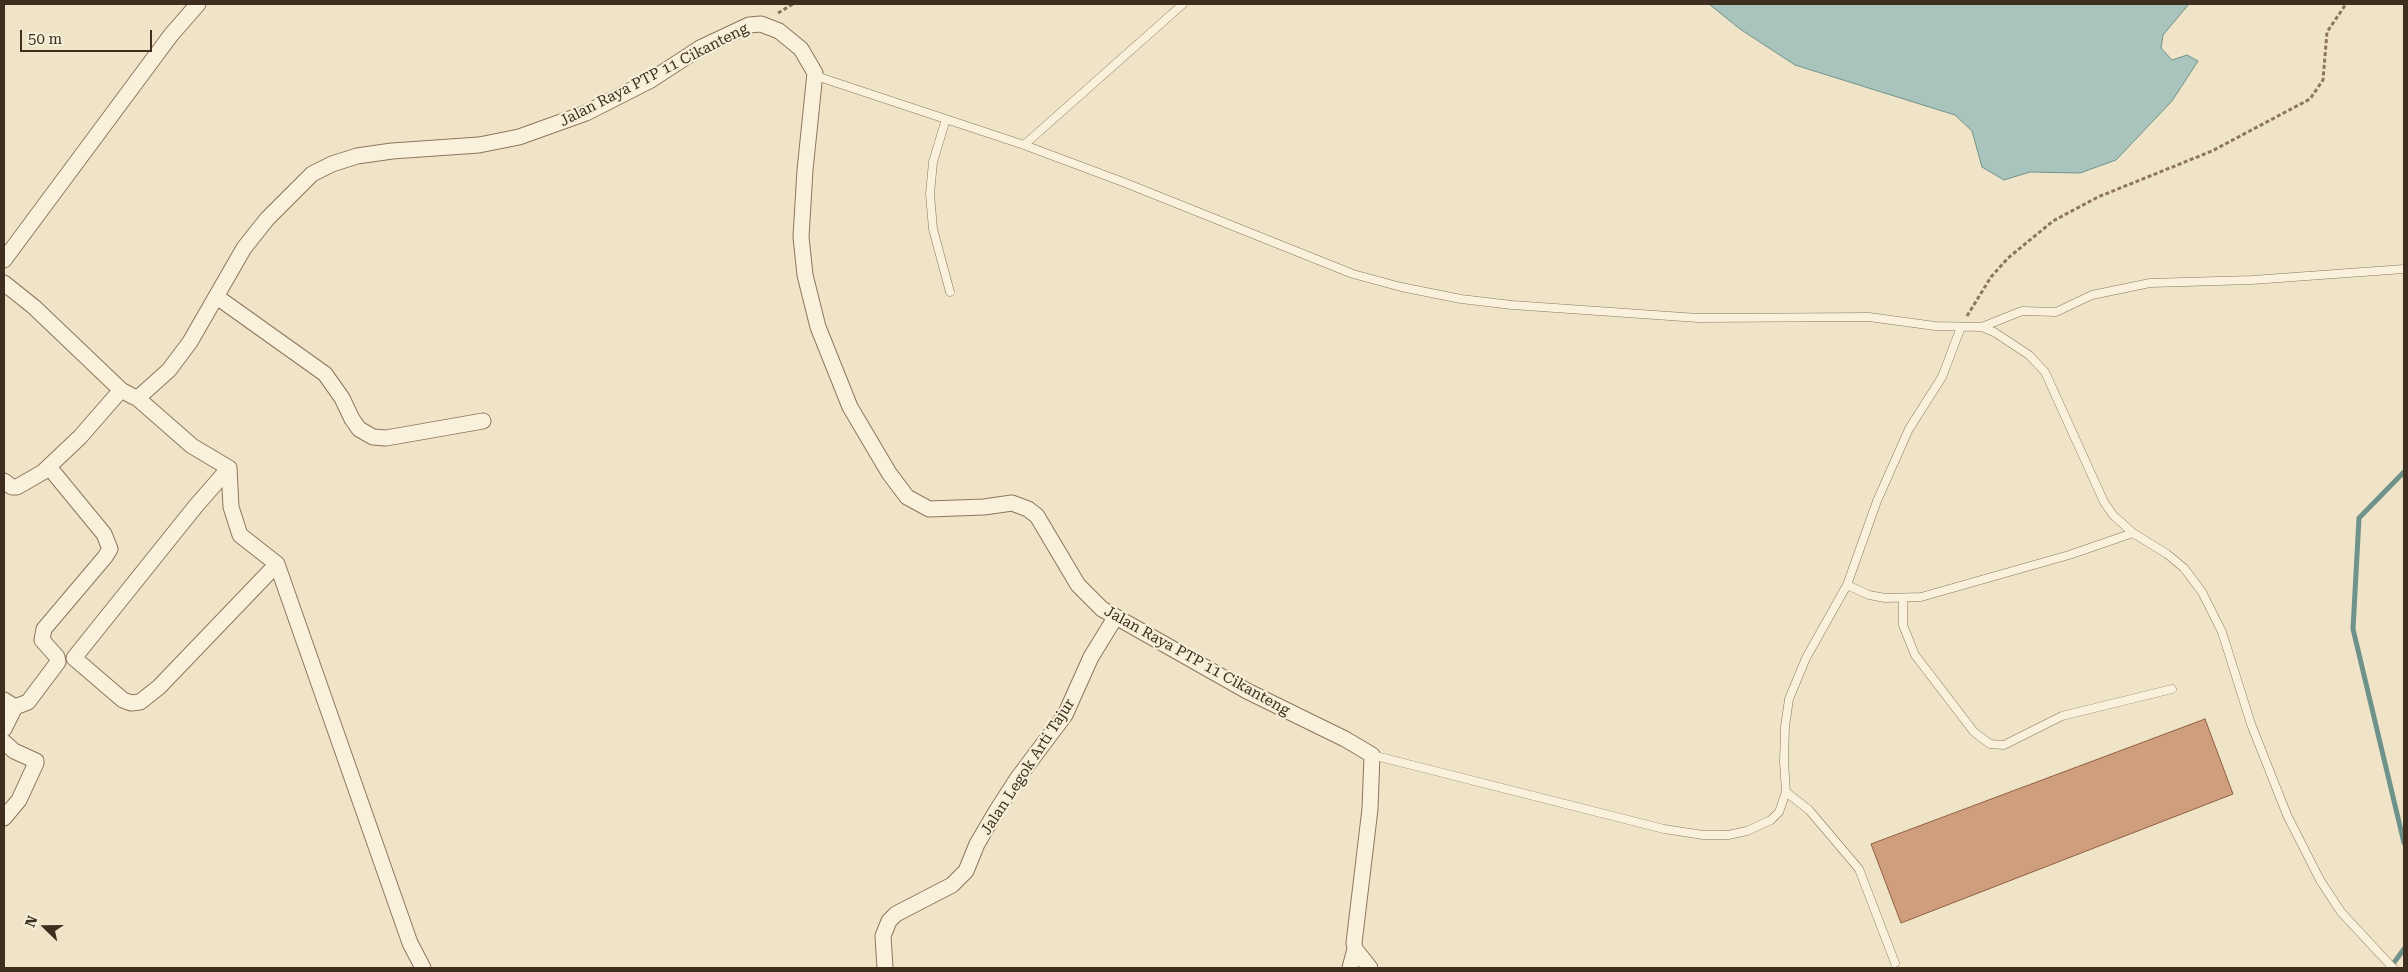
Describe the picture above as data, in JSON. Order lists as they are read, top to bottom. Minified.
{"streets":{"street":["Jalan Raya PTP 11 Cikanteng","Jalan Legok Arti Tajur"]},"crossings":[["Jalan Raya PTP 11 Cikanteng","Jalan Legok Arti Tajur"]],"scale_bar":"50 m","north":"left"}
